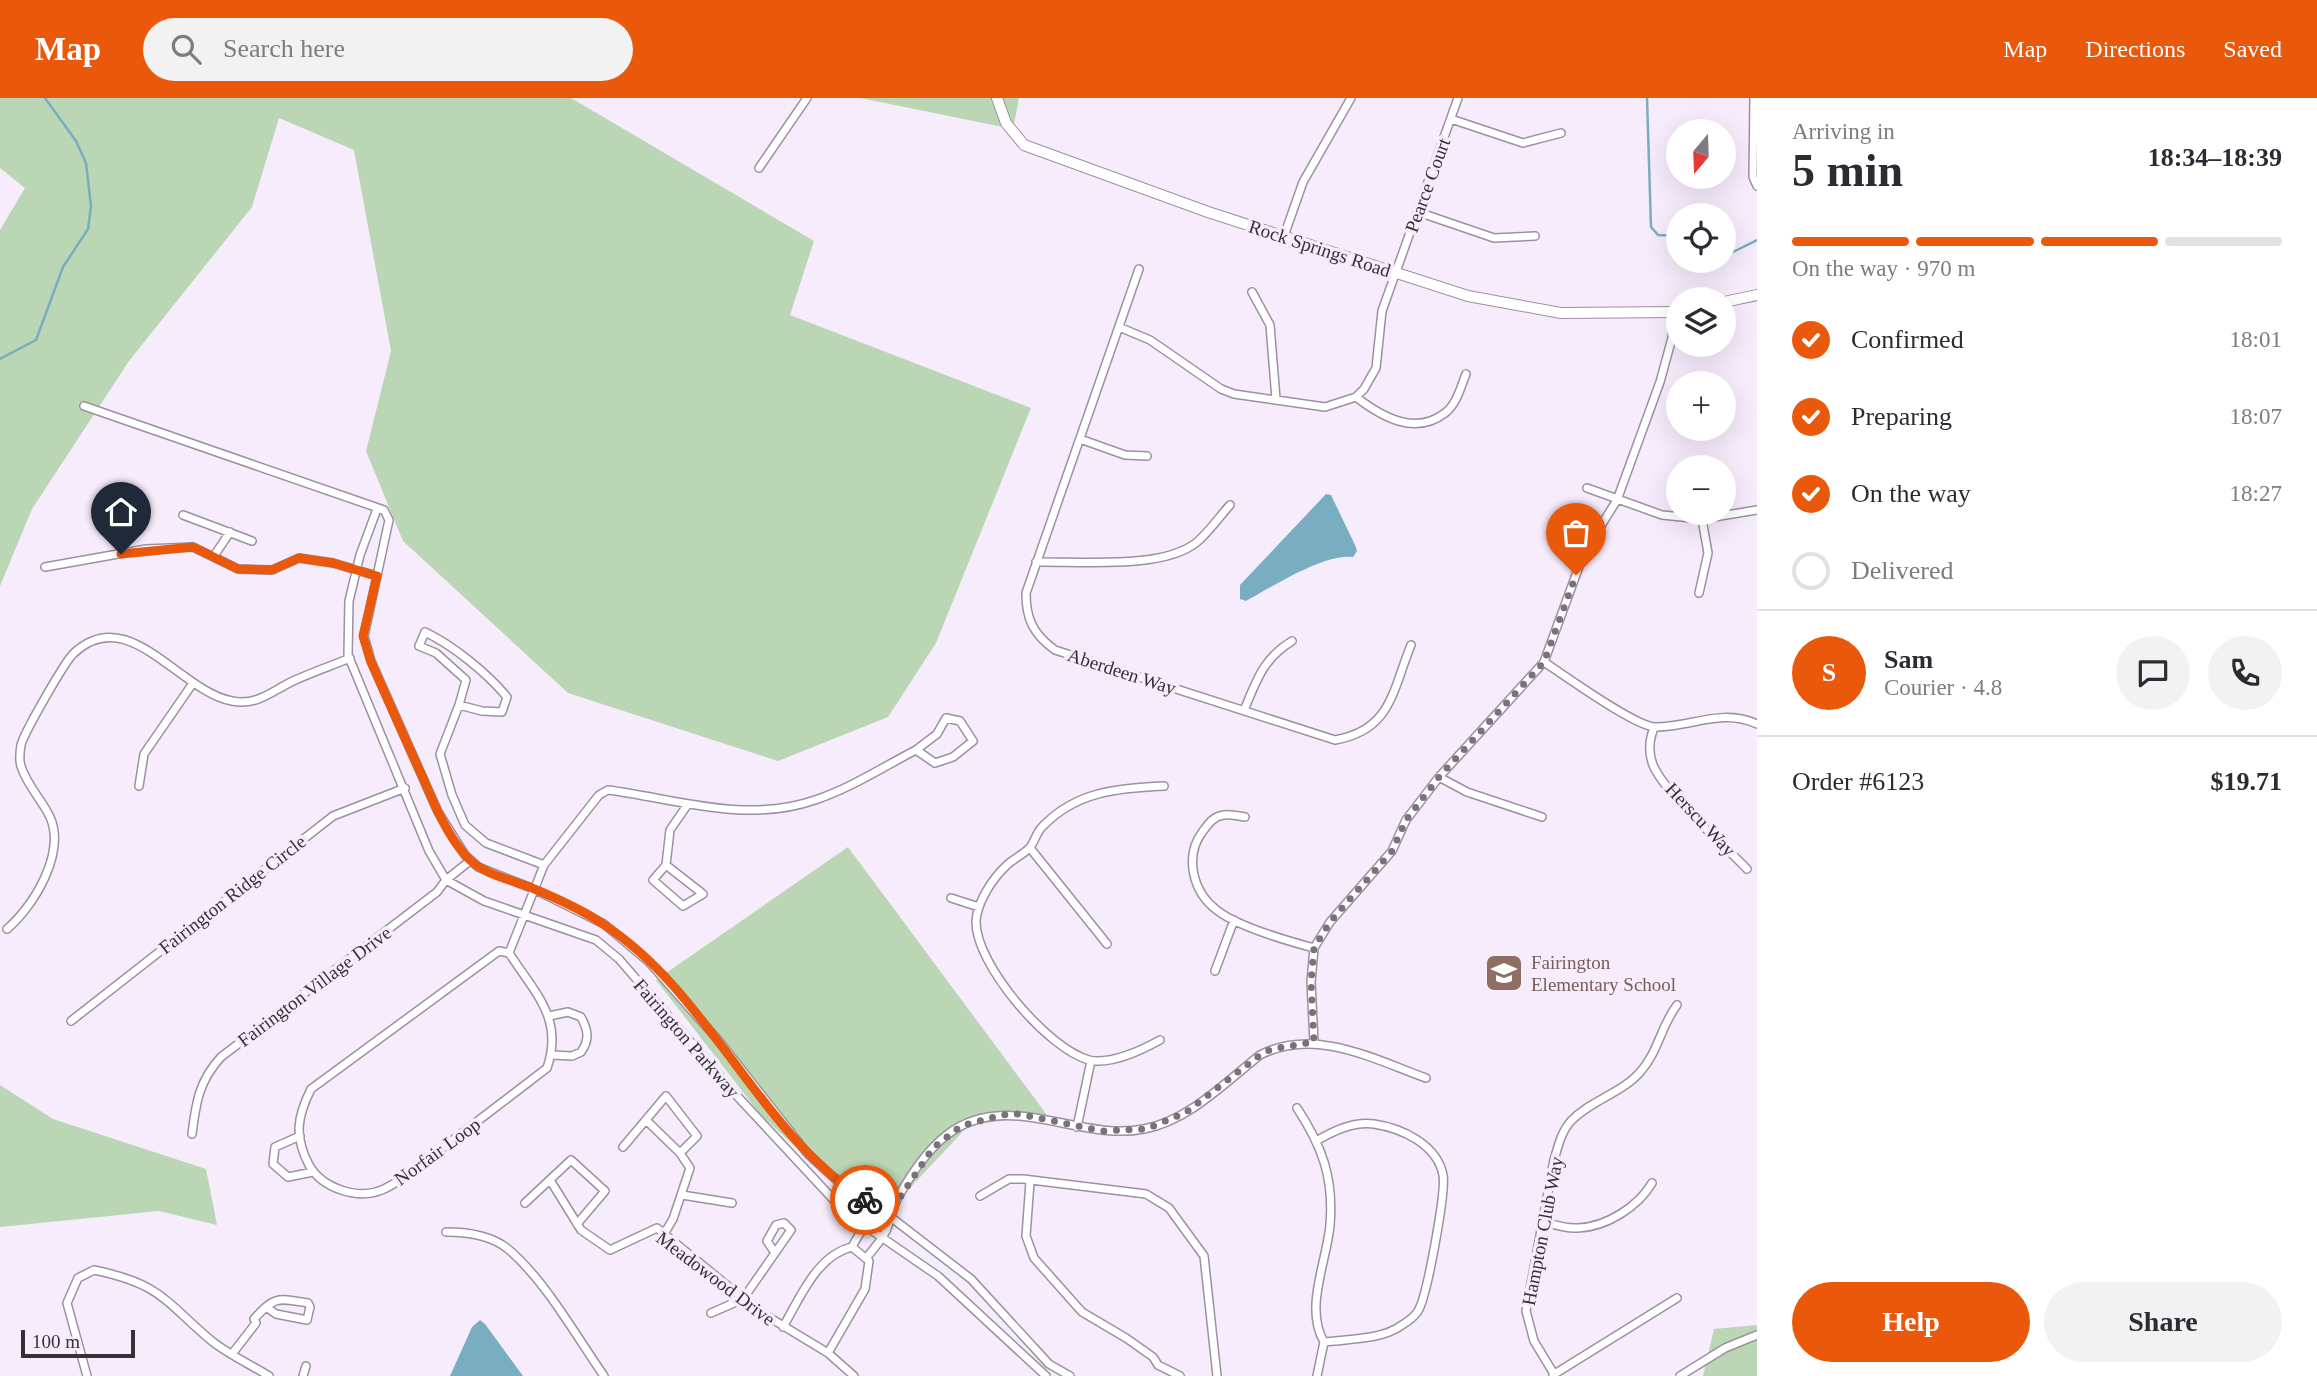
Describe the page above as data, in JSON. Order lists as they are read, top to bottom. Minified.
{"streets":{"street":["Pearce Court","Rock Springs Road","Aberdeen Way","Herscu Way","Fairington Ridge Circle","Fairington Village Drive","Fairington Parkway","Norfair Loop","Hampton Club Way","Meadowood Drive"]},"crossings":[["Pearce Court","Rock Springs Road"],["Fairington Village Drive","Fairington Parkway"]],"places":{"school or university":["Fairington Elementary School"]},"scale_bar":"100 m","north":"bottom","page":{"header":"Map","search":"Search here","nav":["Map","Directions","Saved"],"heading":["5 min","Arriving in","18:34–18:39"],"panel":["Sam","Courier · 4.8","Order #6123","$19.71"],"map_buttons":["+","−"],"bar":"On the way · 970 m","list":[["Confirmed","18:01"],["Preparing","18:07"],["On the way","18:27"],"Delivered"],"round":"S","buttons":["Help","Share"],"scale":"100 m"}}
